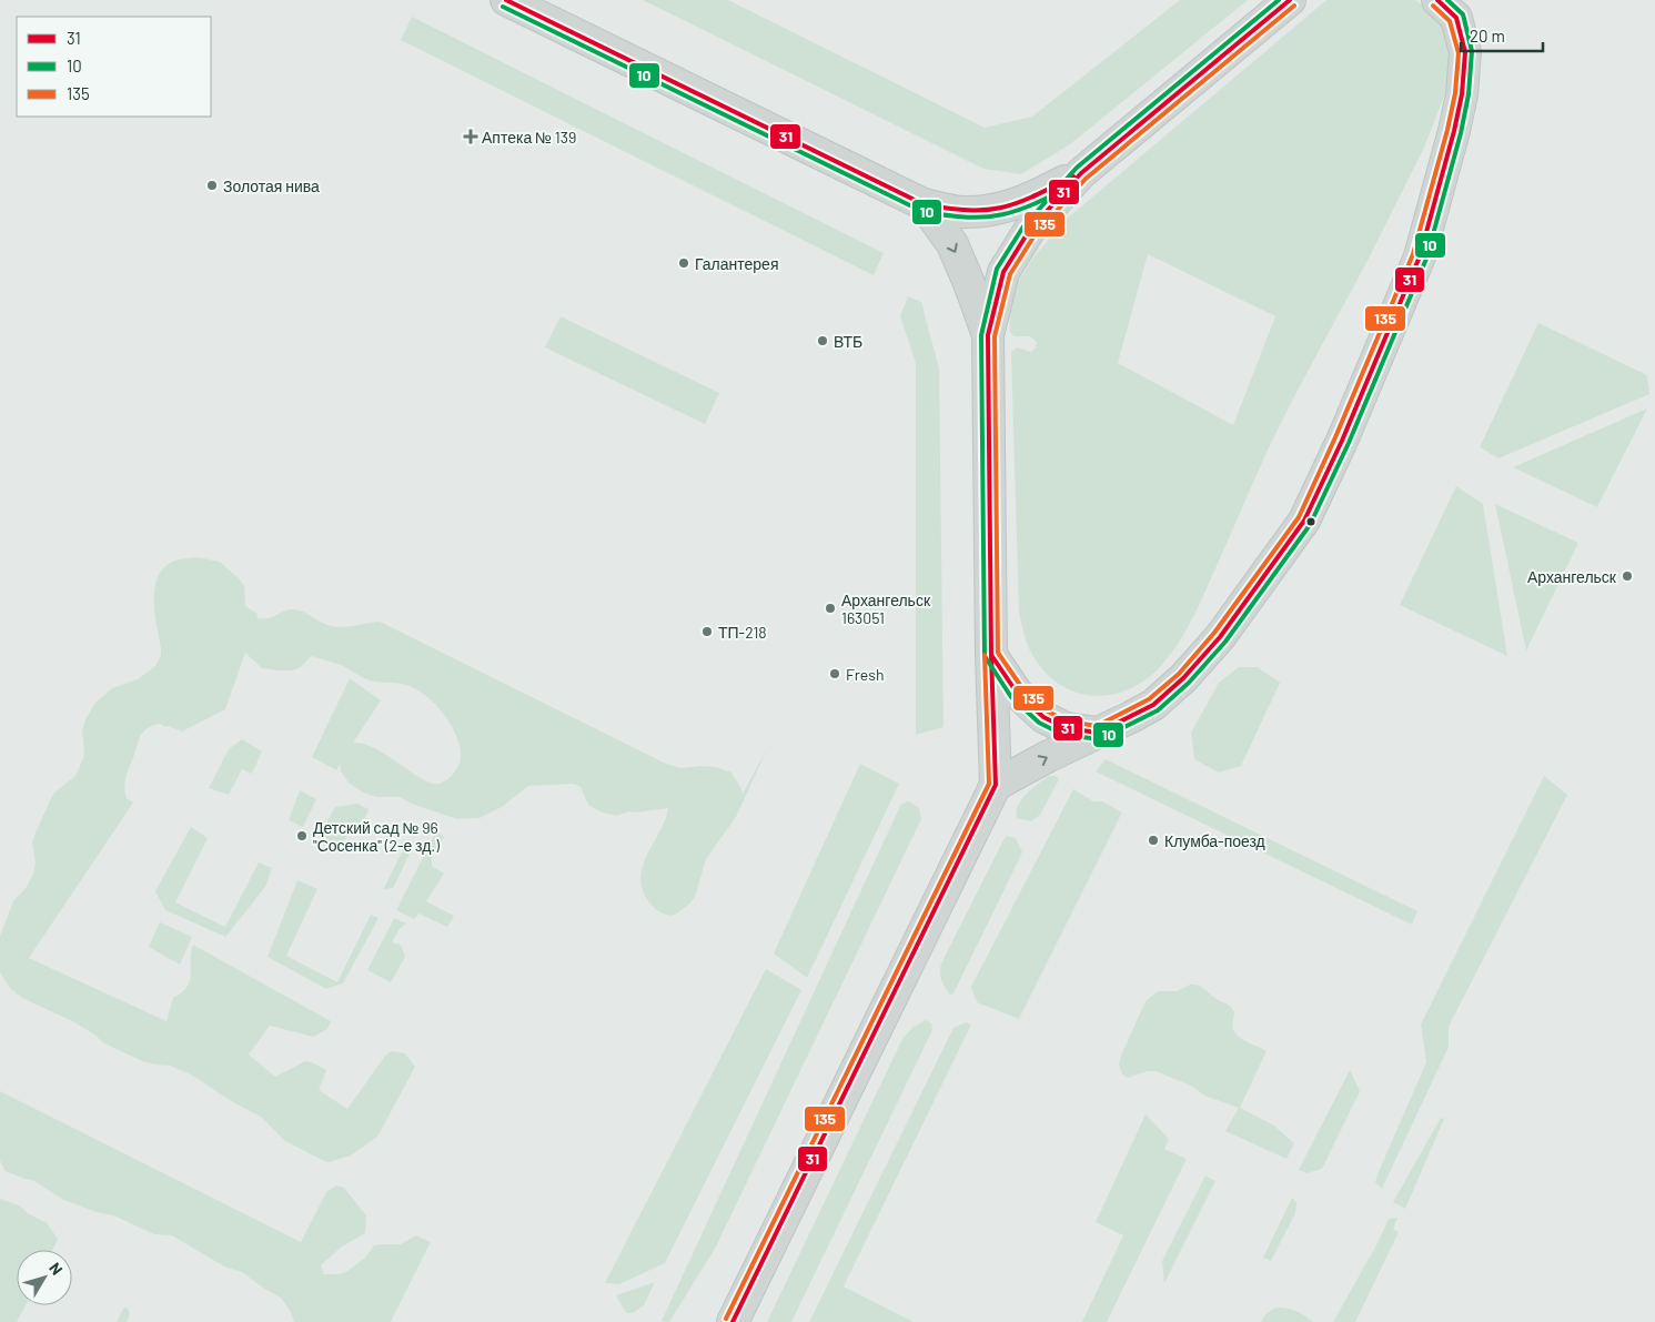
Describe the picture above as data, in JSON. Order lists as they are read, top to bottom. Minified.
{"places":{"health":["Аптека № 139"],"other":["Золотая нива","Галантерея","ВТБ","Архангельск","Архангельск 163051","ТП-218","Fresh","Детский сад № 96 \"Сосенка\" (2-е зд.)","Клумба-поезд"]},"lines":["transit line 31","transit line 10","transit line 135"],"legend":["31","10","135"],"scale_bar":"20 m","north":"top right"}
